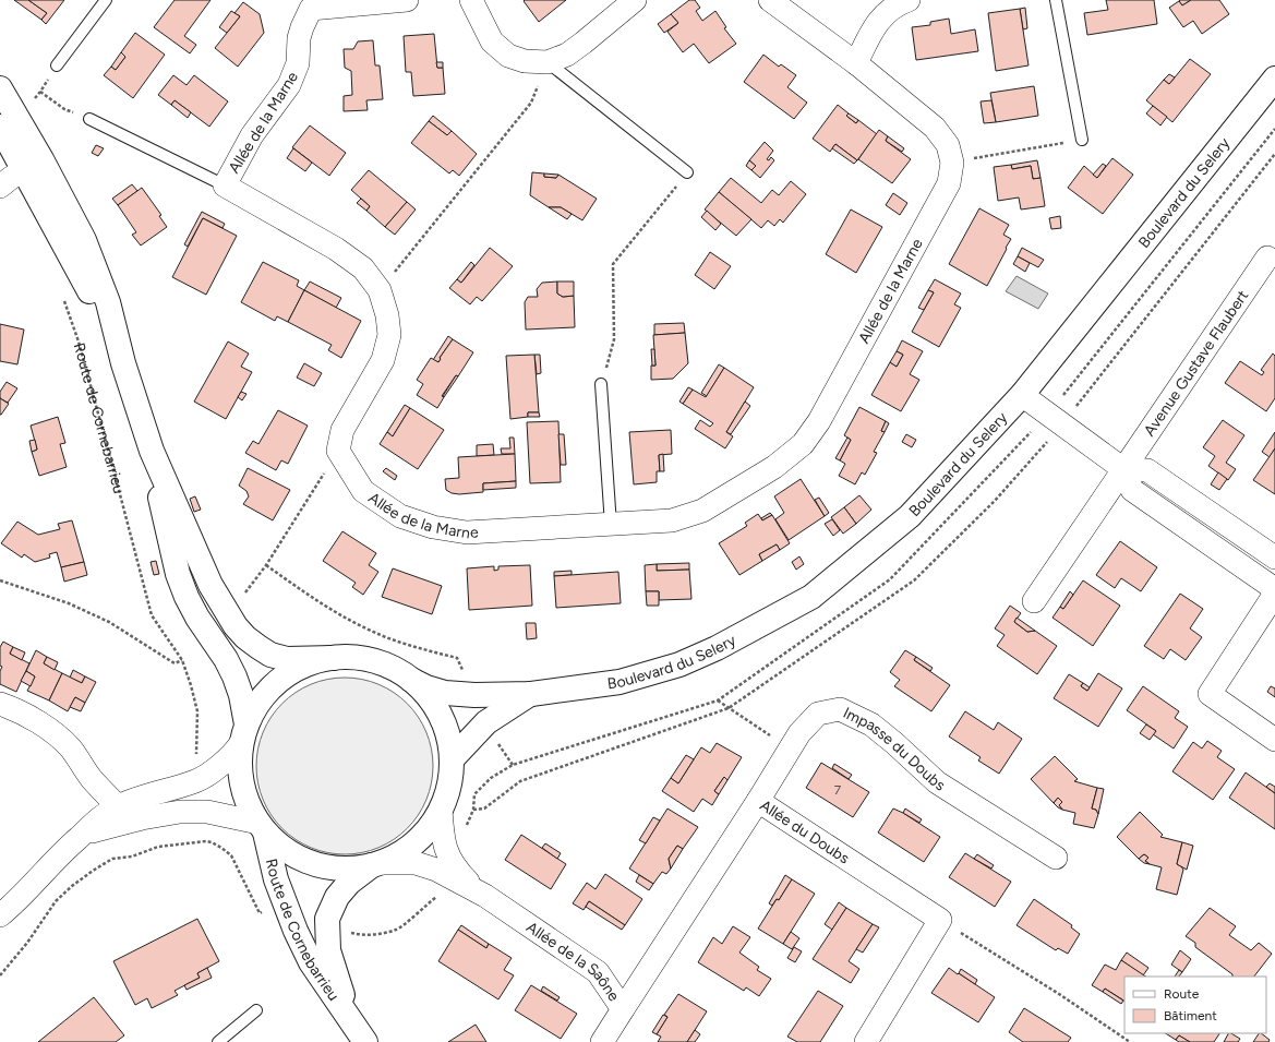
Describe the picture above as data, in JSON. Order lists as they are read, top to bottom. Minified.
{"streets":{"main road":["Boulevard du Selery","Route de Cornebarrieu"],"street":["Allée de la Marne","Avenue Gustave Flaubert","Impasse du Doubs","Allée du Doubs","Allée de la Saône"]},"crossings":[["Route de Cornebarrieu","Allée de la Saône"],["Impasse du Doubs","Allée du Doubs"],["Allée du Doubs","Allée de la Saône"]],"house_numbers":["7"],"legend":["Route","Bâtiment"]}
